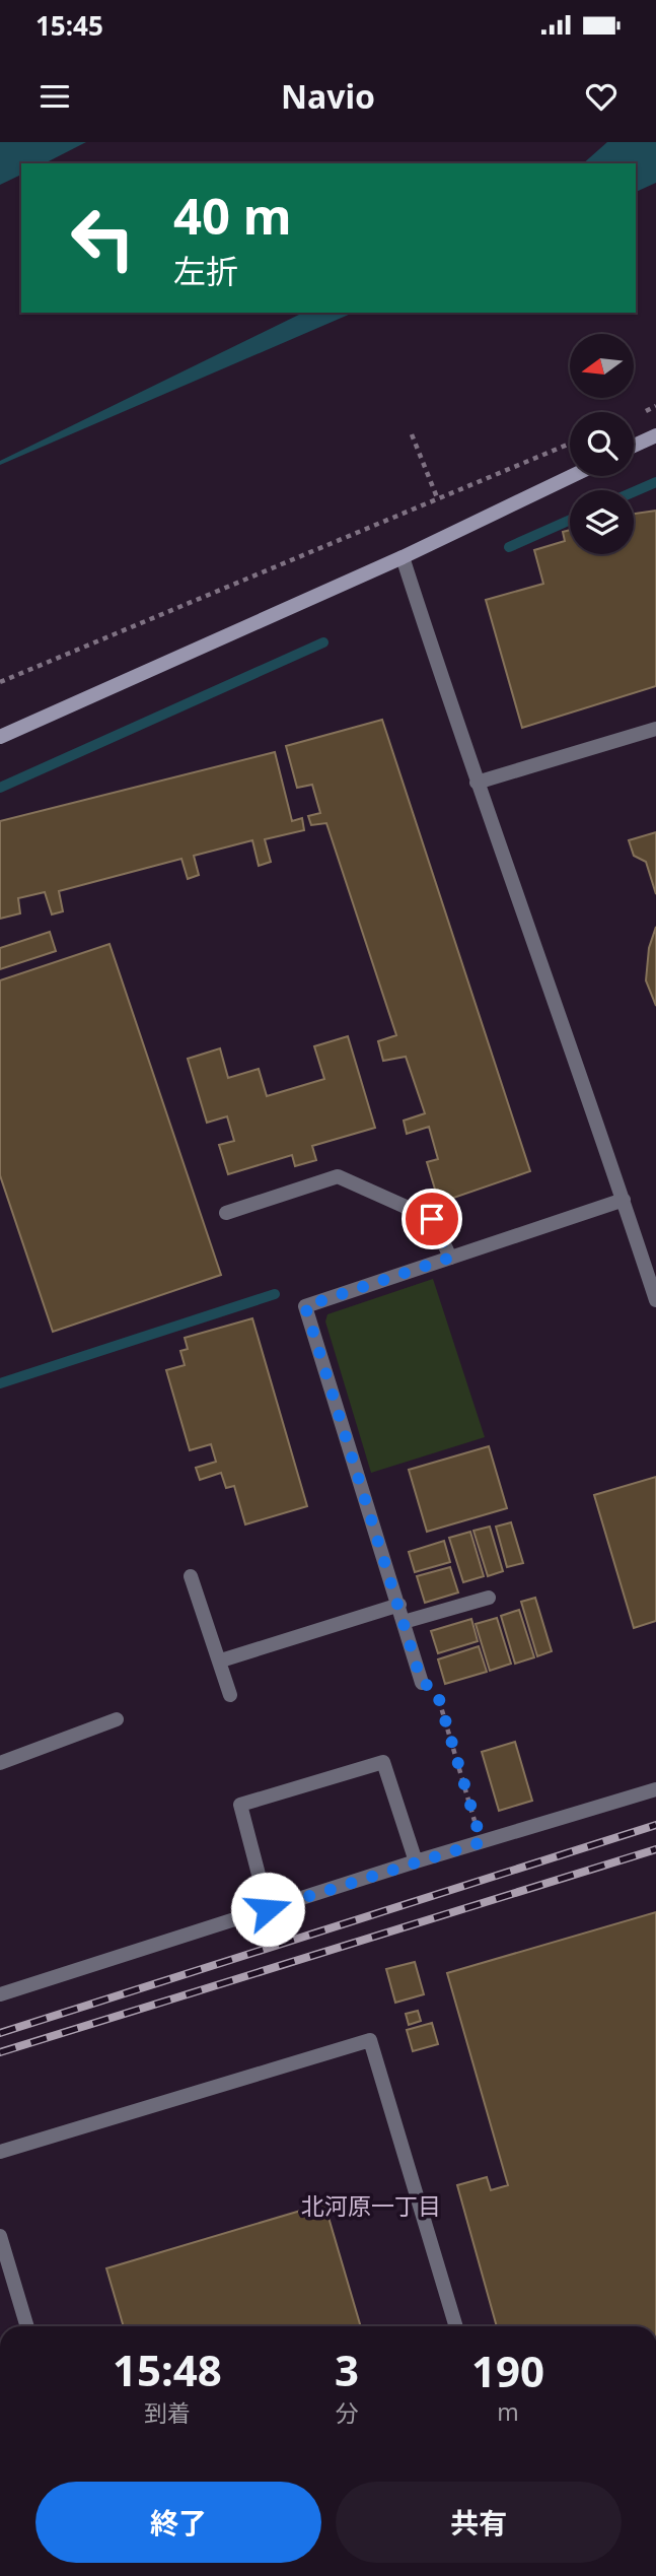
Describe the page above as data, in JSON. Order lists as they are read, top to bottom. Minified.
{"districts":["北河原一丁目"],"north":"left","page":{"status":"15:45","header":"Navio","turn":["40 m","左折"],"eta":["15:48","到着","3","分","190","m"],"buttons":["終了","共有"]}}
